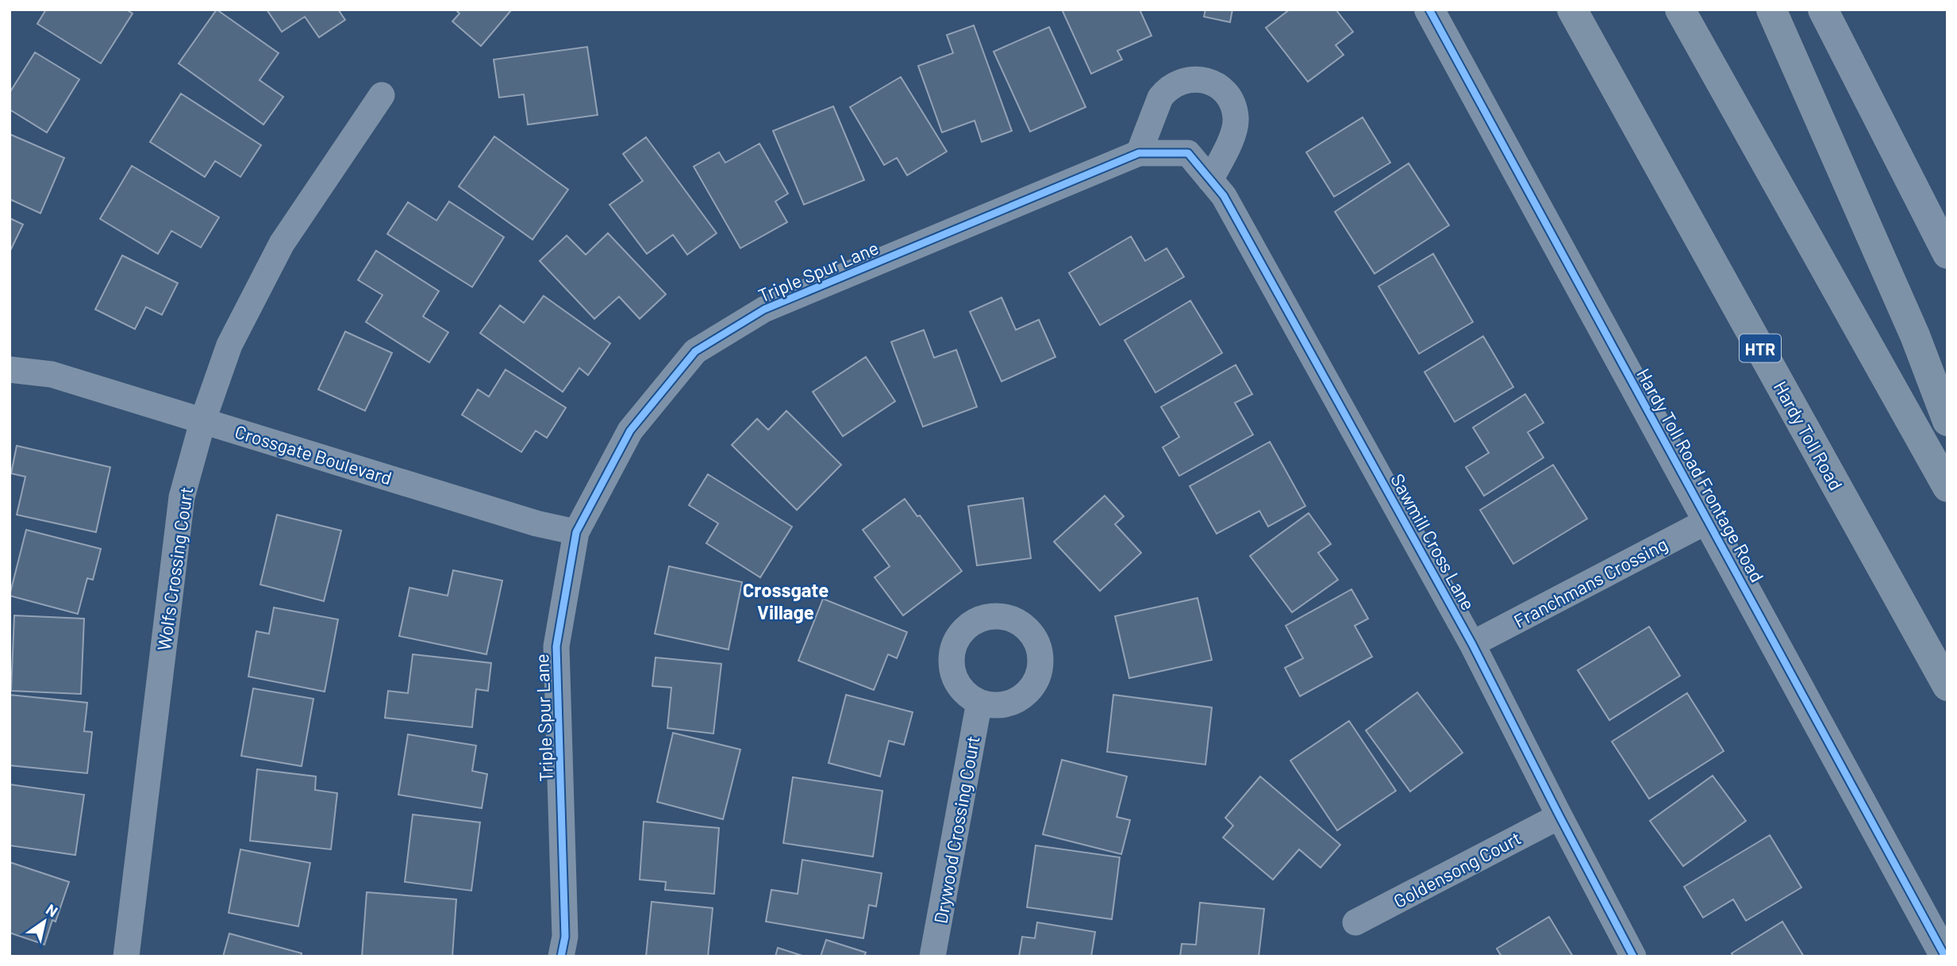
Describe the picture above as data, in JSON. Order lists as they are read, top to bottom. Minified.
{"streets":{"highway":["HTR","Hardy Toll Road"],"street":["Triple Spur Lane","Crossgate Boulevard","Hardy Toll Road Frontage Road","Sawmill Cross Lane","Wolfs Crossing Court","Franchmans Crossing","Drywood Crossing Court","Goldensong Court"]},"crossings":[["Triple Spur Lane","Crossgate Boulevard"],["Triple Spur Lane","Sawmill Cross Lane"],["Crossgate Boulevard","Wolfs Crossing Court"],["Hardy Toll Road Frontage Road","Franchmans Crossing"],["Sawmill Cross Lane","Franchmans Crossing"],["Sawmill Cross Lane","Goldensong Court"]],"districts":["Crossgate Village"],"north":"top right"}
